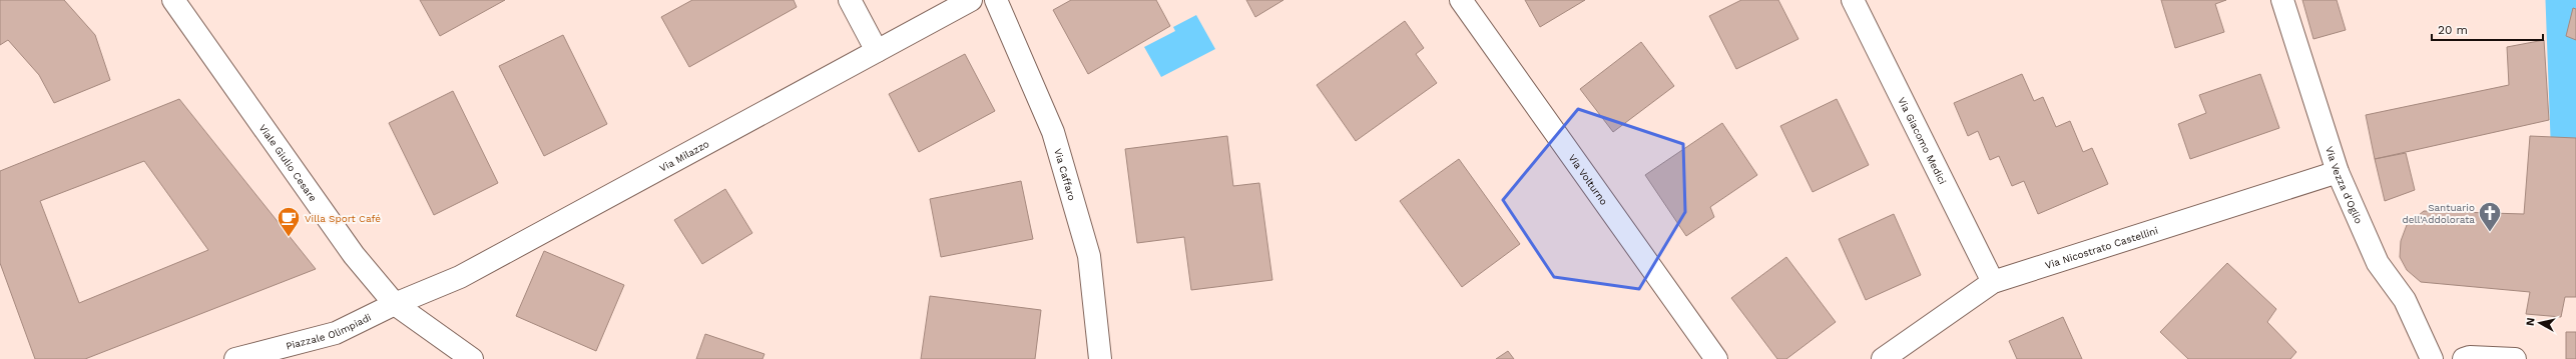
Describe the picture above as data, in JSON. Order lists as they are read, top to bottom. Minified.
{"streets":{"street":["Via Giacomo Medici","Via Milazzo","Viale Giulio Cesare","Via Caffaro","Via Volturno","Via Vezza d'Oglio","Via Nicostrato Castellini","Piazzale Olimpiadi"]},"crossings":[["Via Giacomo Medici","Via Nicostrato Castellini"],["Via Milazzo","Viale Giulio Cesare"],["Via Milazzo","Piazzale Olimpiadi"],["Viale Giulio Cesare","Piazzale Olimpiadi"],["Via Vezza d'Oglio","Via Nicostrato Castellini"]],"places":{"church":["Santuario dell'Addolorata"],"cafe":["Villa Sport Café"]},"scale_bar":"20 m","north":"left"}
